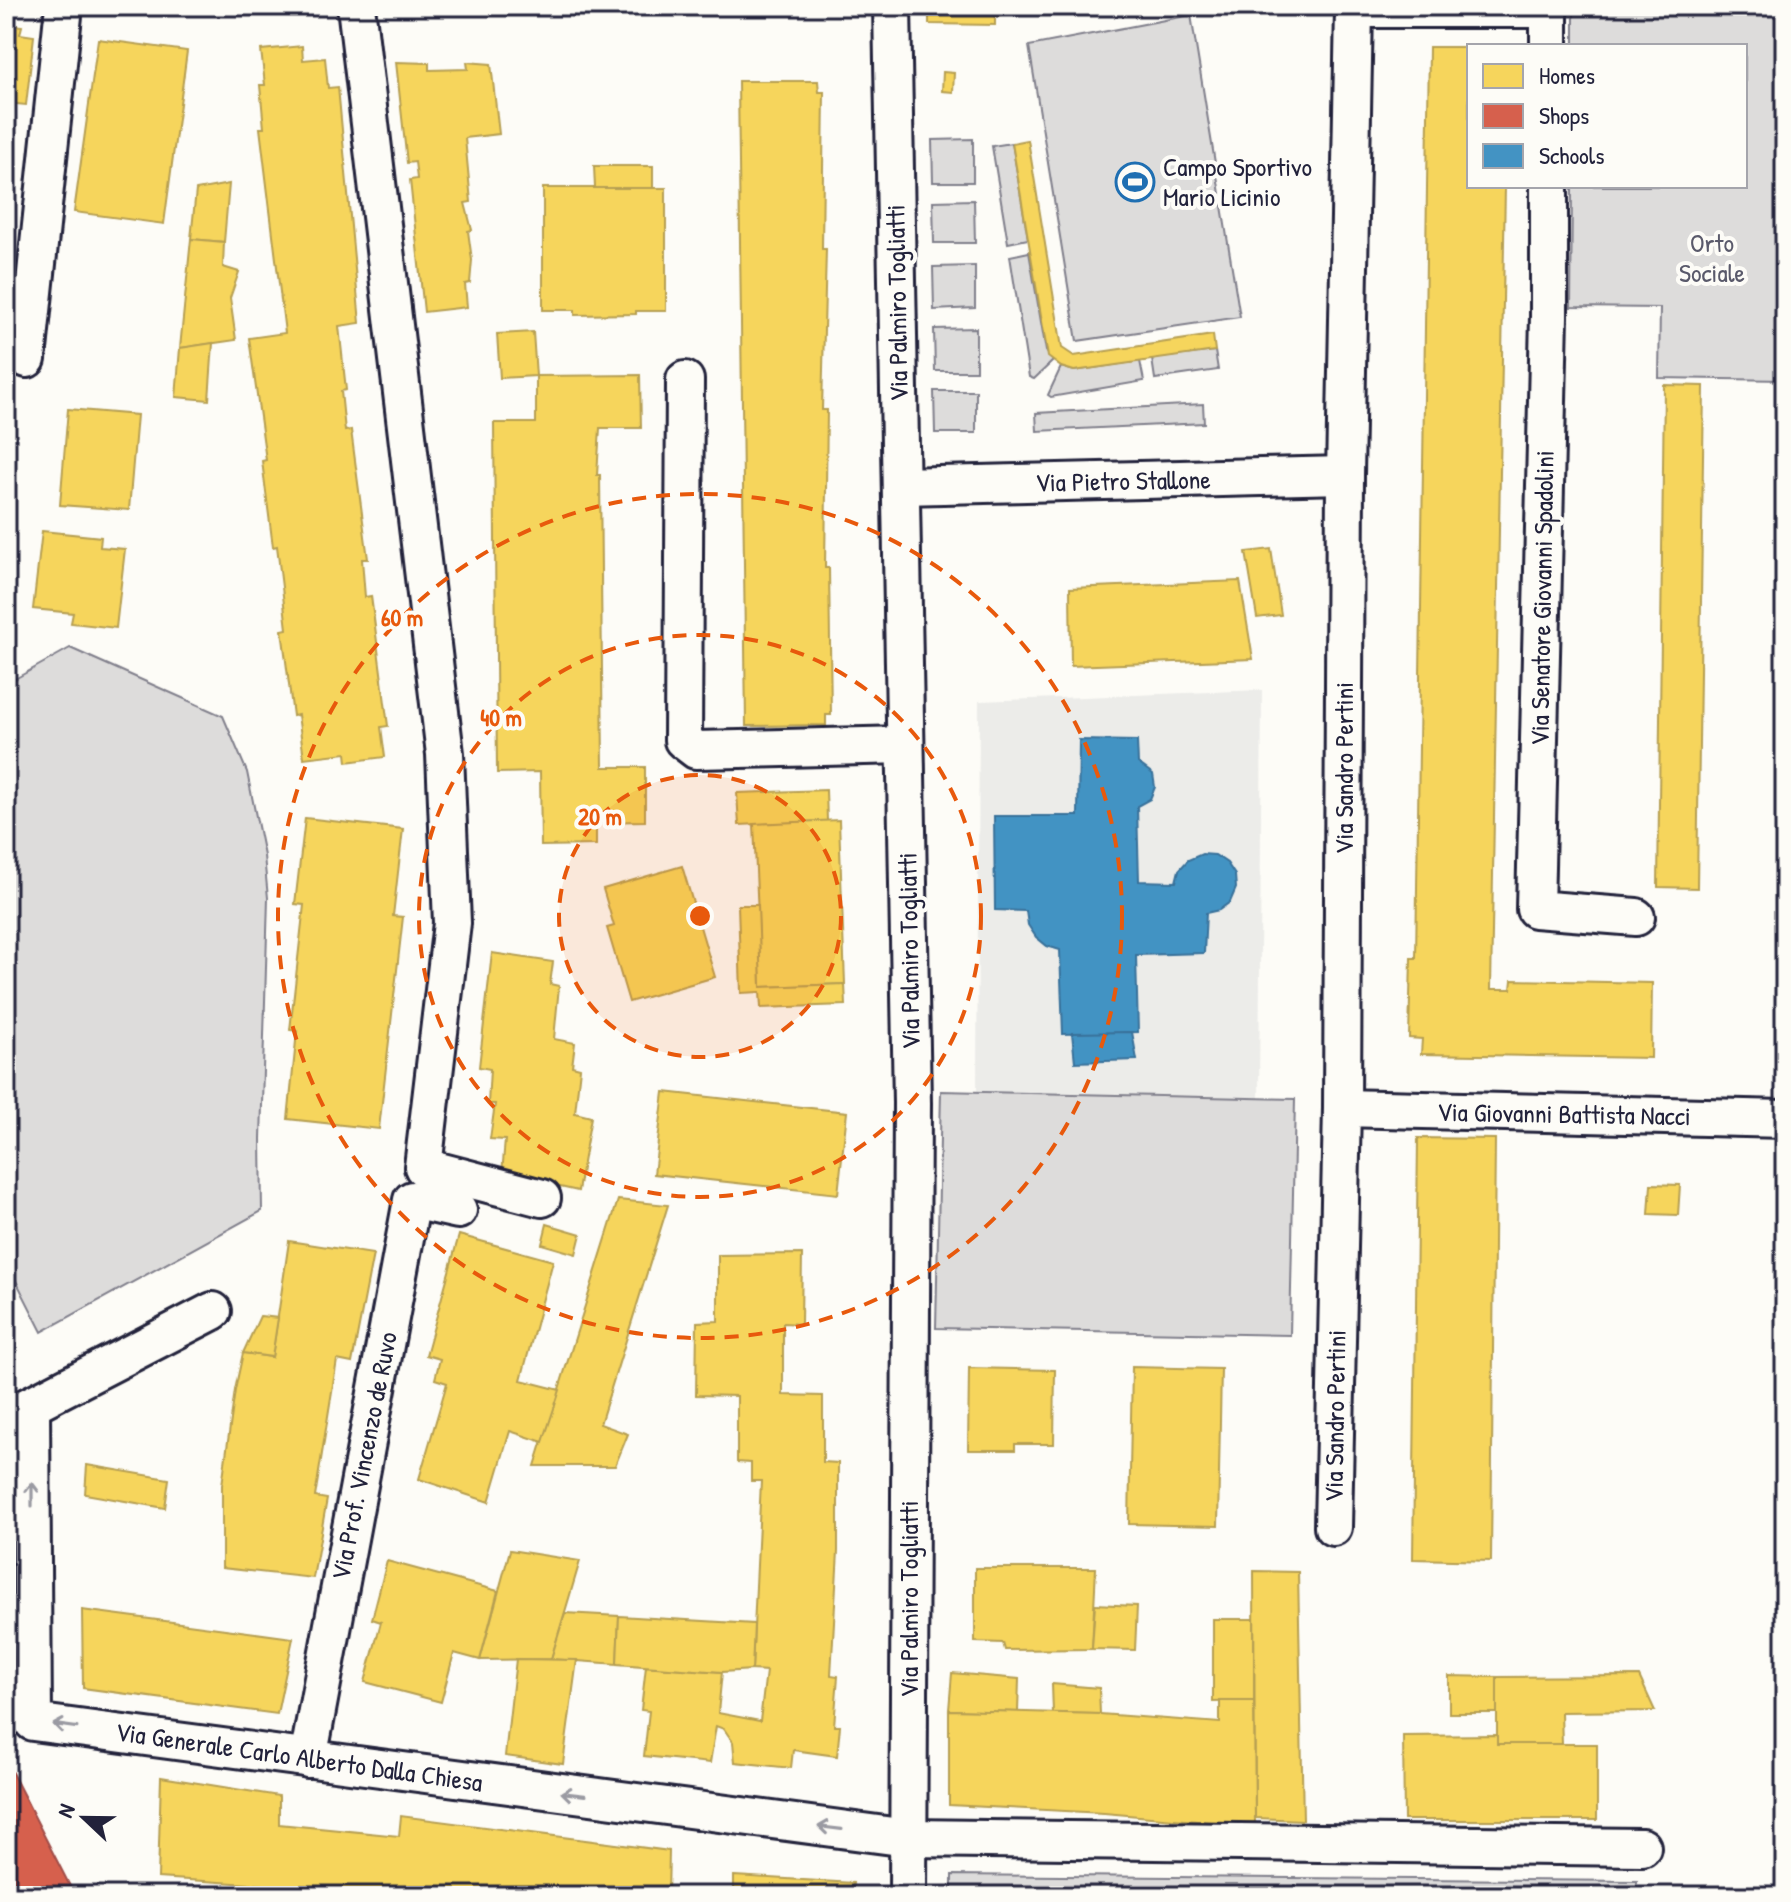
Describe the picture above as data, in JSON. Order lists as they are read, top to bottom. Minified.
{"streets":{"street":["Via Palmiro Togliatti","Via Pietro Stallone","Via Senatore Giovanni Spadolini","Via Sandro Pertini","Via Giovanni Battista Nacci","Via Prof. Vincenzo de Ruvo","Via Generale Carlo Alberto Dalla Chiesa"]},"crossings":[["Via Palmiro Togliatti","Via Pietro Stallone"],["Via Palmiro Togliatti","Via Generale Carlo Alberto Dalla Chiesa"],["Via Pietro Stallone","Via Sandro Pertini"],["Via Sandro Pertini","Via Giovanni Battista Nacci"],["Via Prof. Vincenzo de Ruvo","Via Generale Carlo Alberto Dalla Chiesa"]],"one_way":["Via Generale Carlo Alberto Dalla Chiesa"],"parks":["Orto Sociale"],"places":{"sports":["Campo Sportivo Mario Licinio"]},"legend":["Homes","Shops","Schools"],"north":"left","rings":["60 m","40 m","20 m"]}
